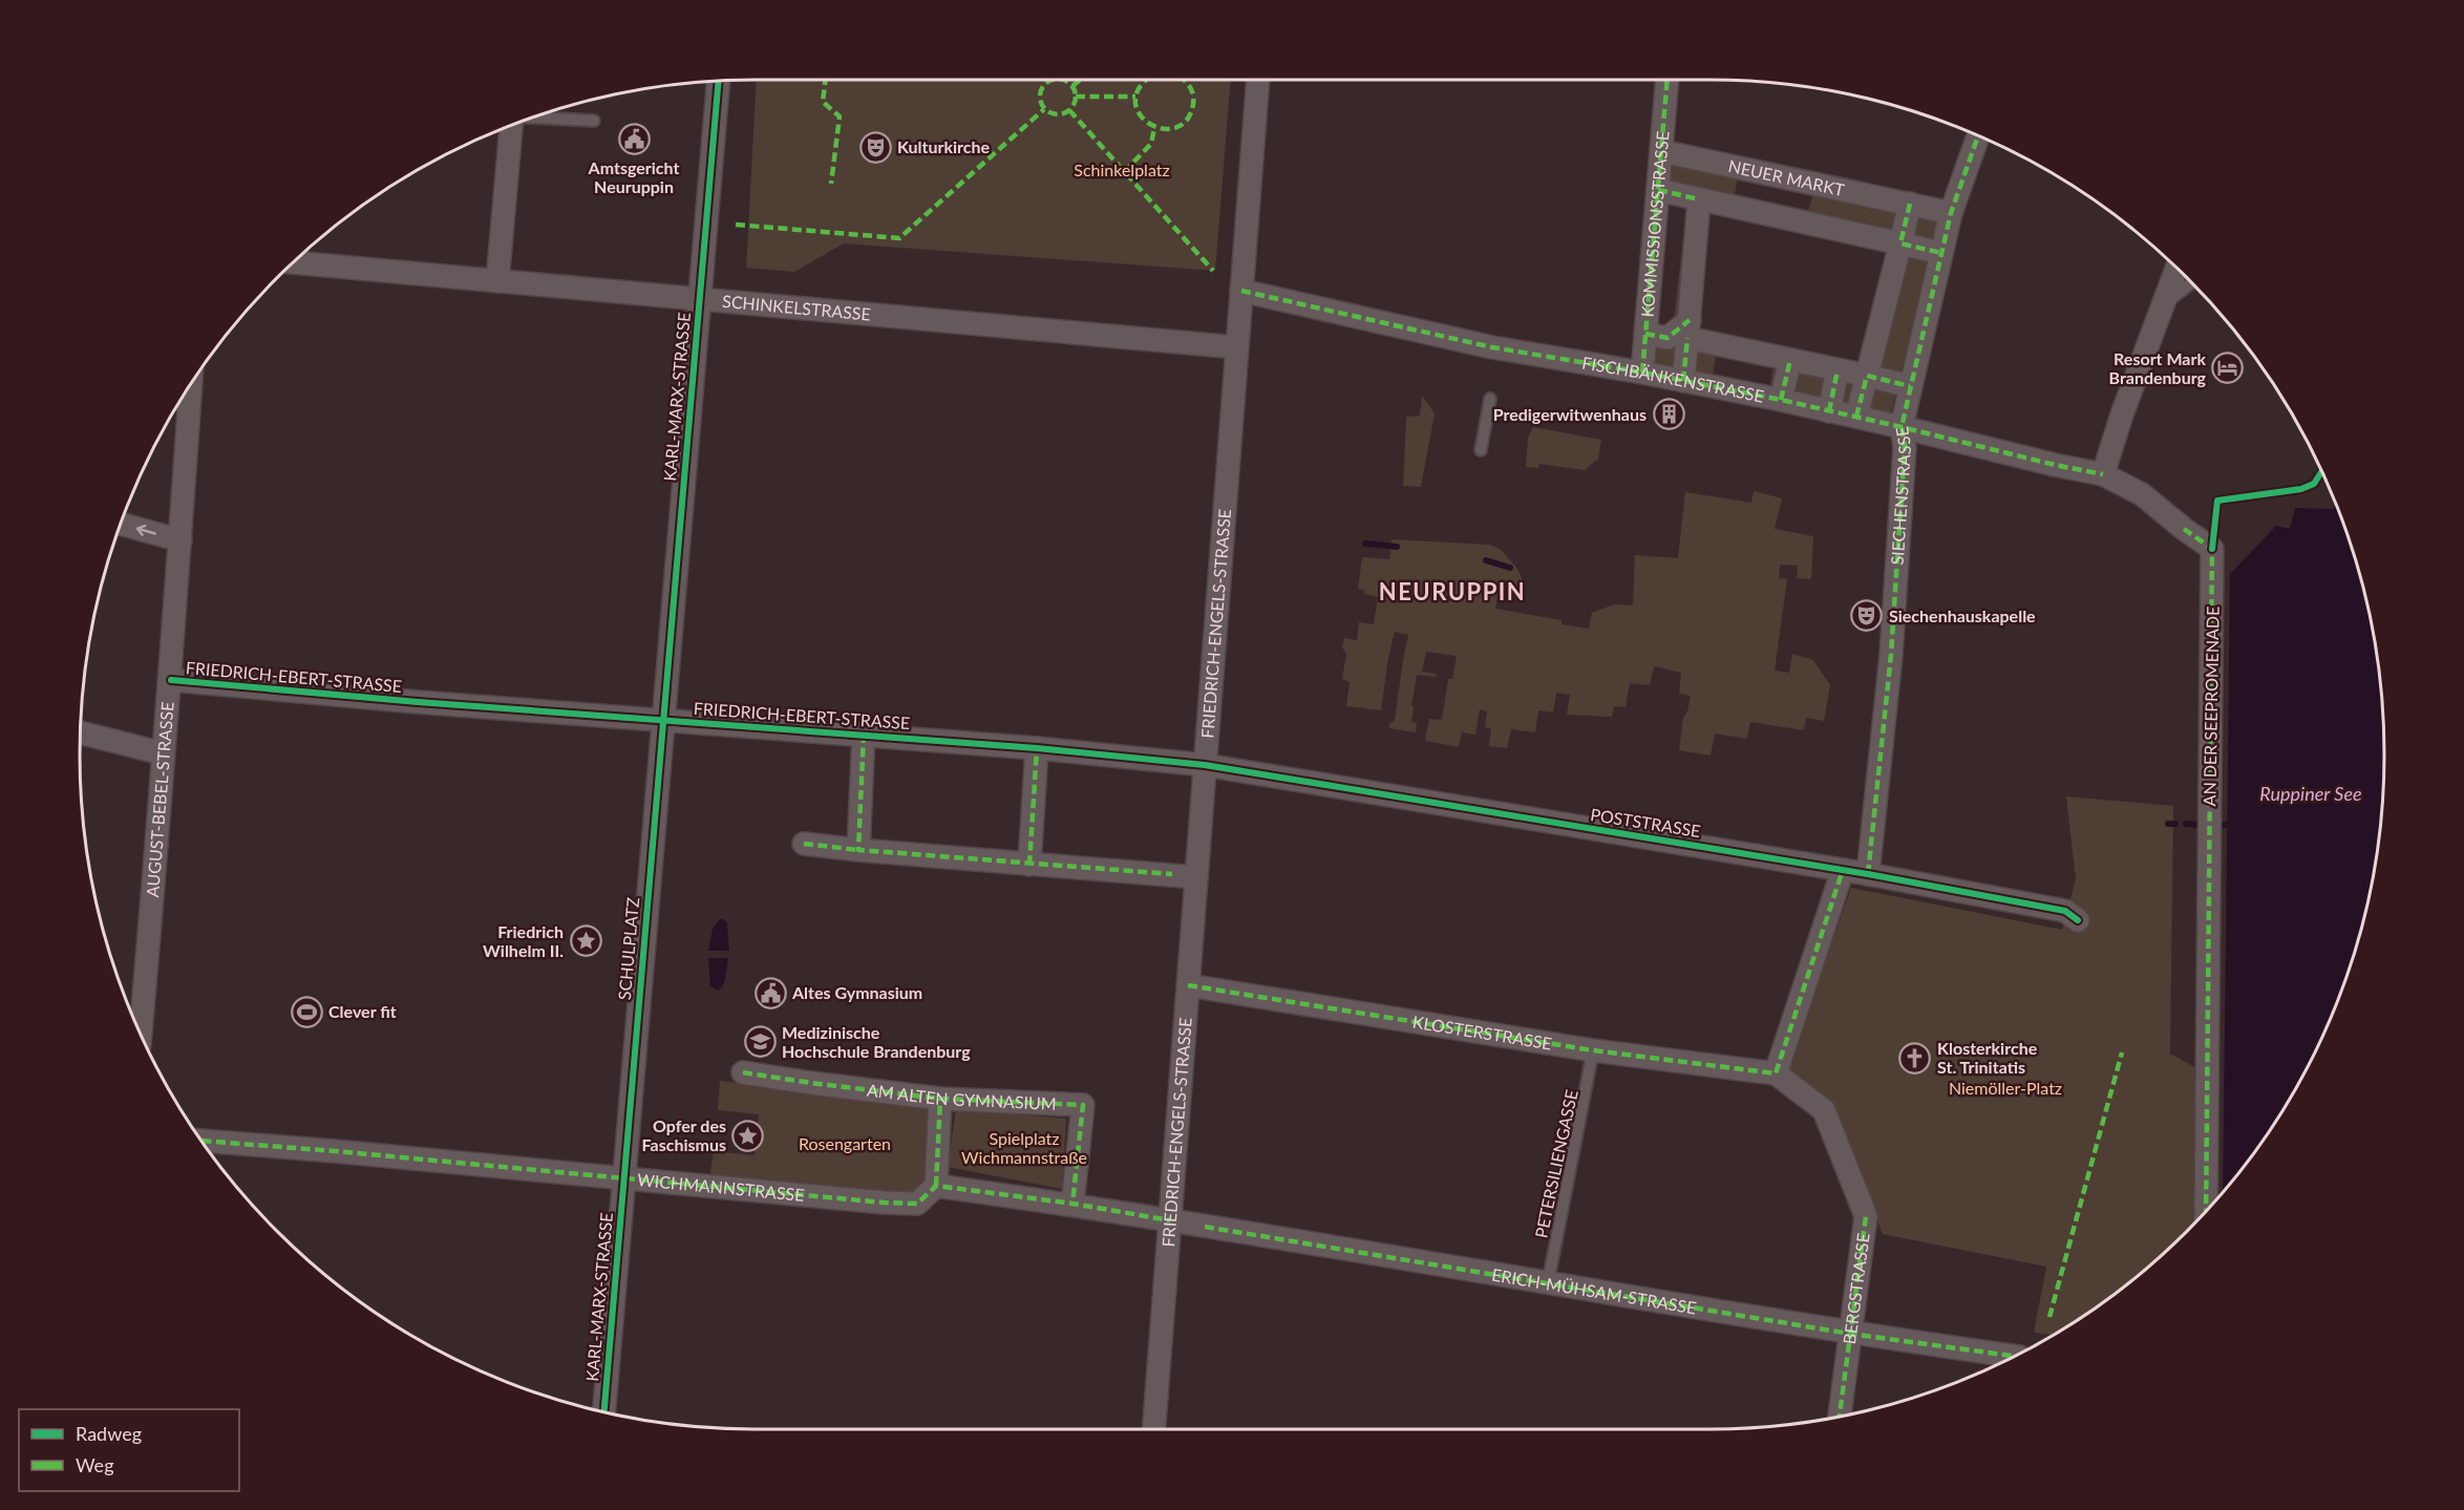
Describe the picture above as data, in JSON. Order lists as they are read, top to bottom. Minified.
{"streets":{"street":["NEUER MARKT","KOMMISSIONSSTRASSE","SCHINKELSTRASSE","FISCHBÄNKENSTRASSE","KARL-MARX-STRASSE","SIECHENSTRASSE","FRIEDRICH-ENGELS-STRASSE","FRIEDRICH-EBERT-STRASSE","AN DER SEEPROMENADE","AUGUST-BEBEL-STRASSE","POSTSTRASSE","SCHULPLATZ","KLOSTERSTRASSE","AM ALTEN GYMNASIUM","WICHMANNSTRASSE","BERGSTRASSE","ERICH-MÜHSAM-STRASSE"],"lane":["PETERSILIENGASSE"]},"crossings":[["NEUER MARKT","KOMMISSIONSSTRASSE"],["NEUER MARKT","SIECHENSTRASSE"],["KOMMISSIONSSTRASSE","FISCHBÄNKENSTRASSE"],["SCHINKELSTRASSE","KARL-MARX-STRASSE"],["SCHINKELSTRASSE","FRIEDRICH-ENGELS-STRASSE"],["FISCHBÄNKENSTRASSE","SIECHENSTRASSE"],["FISCHBÄNKENSTRASSE","FRIEDRICH-ENGELS-STRASSE"],["FISCHBÄNKENSTRASSE","AN DER SEEPROMENADE"],["KARL-MARX-STRASSE","FRIEDRICH-EBERT-STRASSE"],["KARL-MARX-STRASSE","SCHULPLATZ"],["KARL-MARX-STRASSE","WICHMANNSTRASSE"],["SIECHENSTRASSE","POSTSTRASSE"],["FRIEDRICH-ENGELS-STRASSE","FRIEDRICH-EBERT-STRASSE"],["FRIEDRICH-ENGELS-STRASSE","POSTSTRASSE"],["FRIEDRICH-ENGELS-STRASSE","KLOSTERSTRASSE"],["FRIEDRICH-ENGELS-STRASSE","ERICH-MÜHSAM-STRASSE"],["FRIEDRICH-EBERT-STRASSE","AUGUST-BEBEL-STRASSE"],["FRIEDRICH-EBERT-STRASSE","POSTSTRASSE"],["FRIEDRICH-EBERT-STRASSE","SCHULPLATZ"],["SCHULPLATZ","WICHMANNSTRASSE"],["KLOSTERSTRASSE","PETERSILIENGASSE"],["KLOSTERSTRASSE","BERGSTRASSE"],["PETERSILIENGASSE","ERICH-MÜHSAM-STRASSE"],["BERGSTRASSE","ERICH-MÜHSAM-STRASSE"]],"districts":["NEURUPPIN"],"water":["Ruppiner See"],"parks":["Schinkelplatz","Niemöller-Platz","Spielplatz Wichmannstraße","Rosengarten"],"places":{"public building":["Amtsgericht Neuruppin","Altes Gymnasium"],"theatre":["Kulturkirche","Siechenhauskapelle"],"hotel":["Resort Mark Brandenburg"],"building":["Predigerwitwenhaus"],"place":["Friedrich Wilhelm II.","Opfer des Faschismus"],"sports":["Clever fit"],"school or university":["Medizinische Hochschule Brandenburg"],"church":["Klosterkirche St. Trinitatis"]},"legend":["Radweg","Weg"]}
